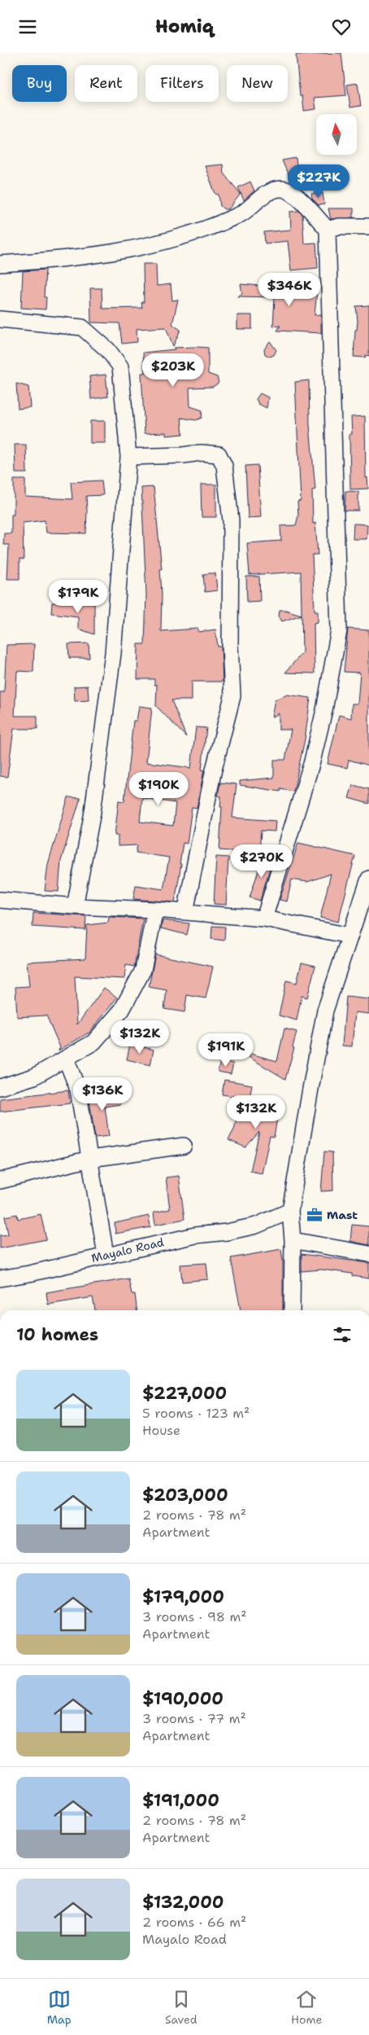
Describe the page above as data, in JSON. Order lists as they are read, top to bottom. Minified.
{"streets":{"street":["Mayalo Road"]},"places":{"office":["Mast"]},"north":"top","page":{"header":"Homiq","chip":["Buy","Rent","Filters","New"],"price":["$227K","$346K","$203K","$179K","$190K","$270K","$132K","$191K","$136K","$132K"],"heading":"10 homes","list":[{"name":"$227,000","note":"5 rooms · 123 m² · House"},{"name":"$203,000","note":"2 rooms · 78 m² · Apartment"},{"name":"$179,000","note":"3 rooms · 98 m² · Apartment"},{"name":"$190,000","note":"3 rooms · 77 m² · Apartment"},{"name":"$191,000","note":"2 rooms · 78 m² · Apartment"},{"name":"$132,000","note":"2 rooms · 66 m² · Mayalo Road"}],"tabs":["Map","Saved","Home"]}}
